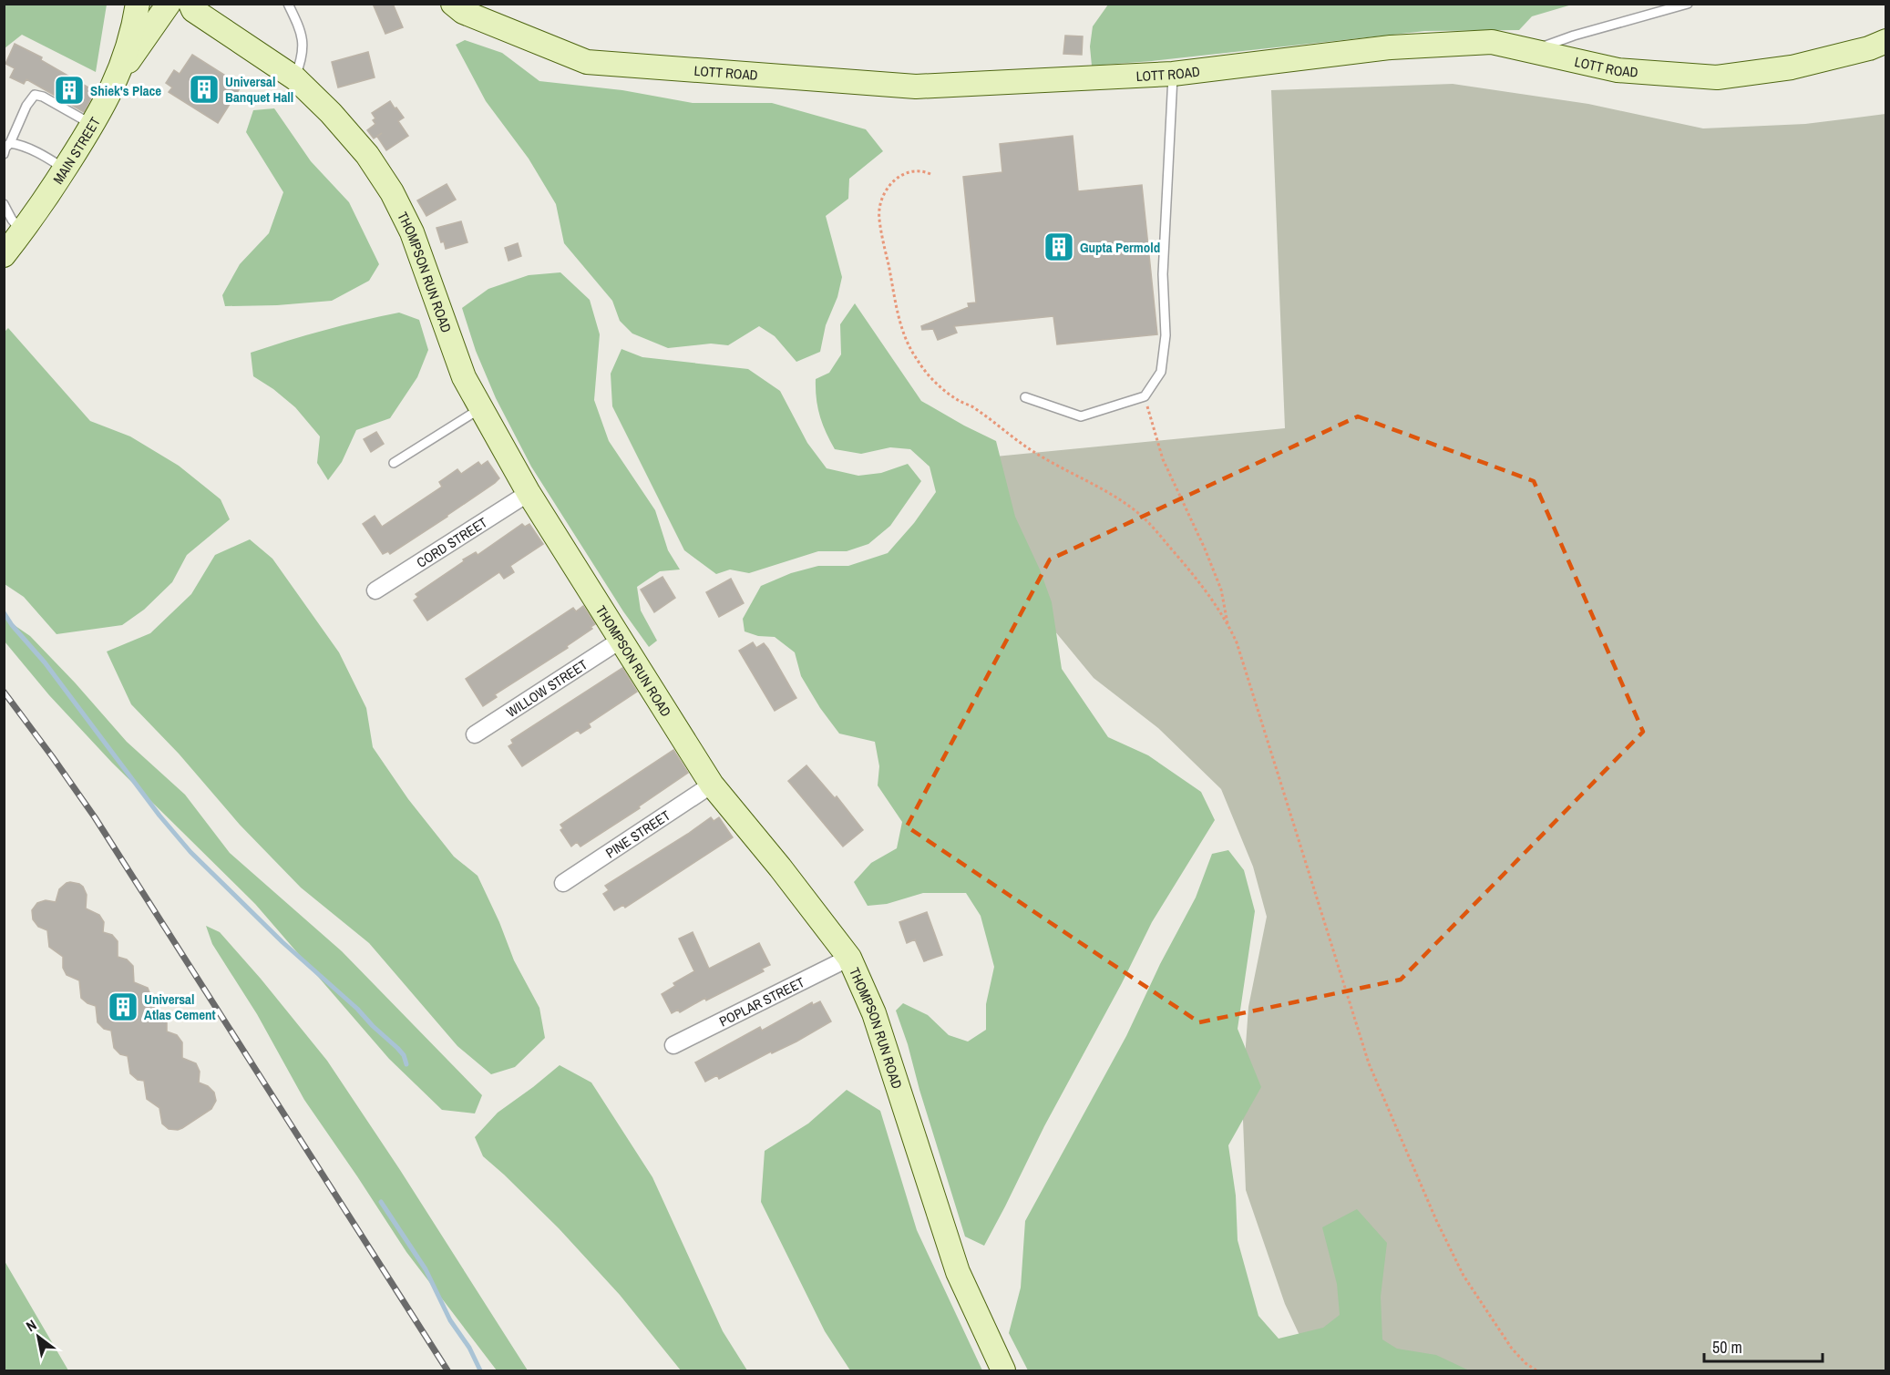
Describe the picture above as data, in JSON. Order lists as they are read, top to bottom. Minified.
{"streets":{"street":["LOTT ROAD","MAIN STREET","THOMPSON RUN ROAD","CORD STREET","WILLOW STREET","PINE STREET","POPLAR STREET"]},"crossings":[["THOMPSON RUN ROAD","CORD STREET"],["THOMPSON RUN ROAD","WILLOW STREET"],["THOMPSON RUN ROAD","PINE STREET"],["THOMPSON RUN ROAD","POPLAR STREET"]],"places":{"building":["Universal Banquet Hall","Shiek's Place","Gupta Permold","Universal Atlas Cement"]},"scale_bar":"50 m","north":"top left"}
